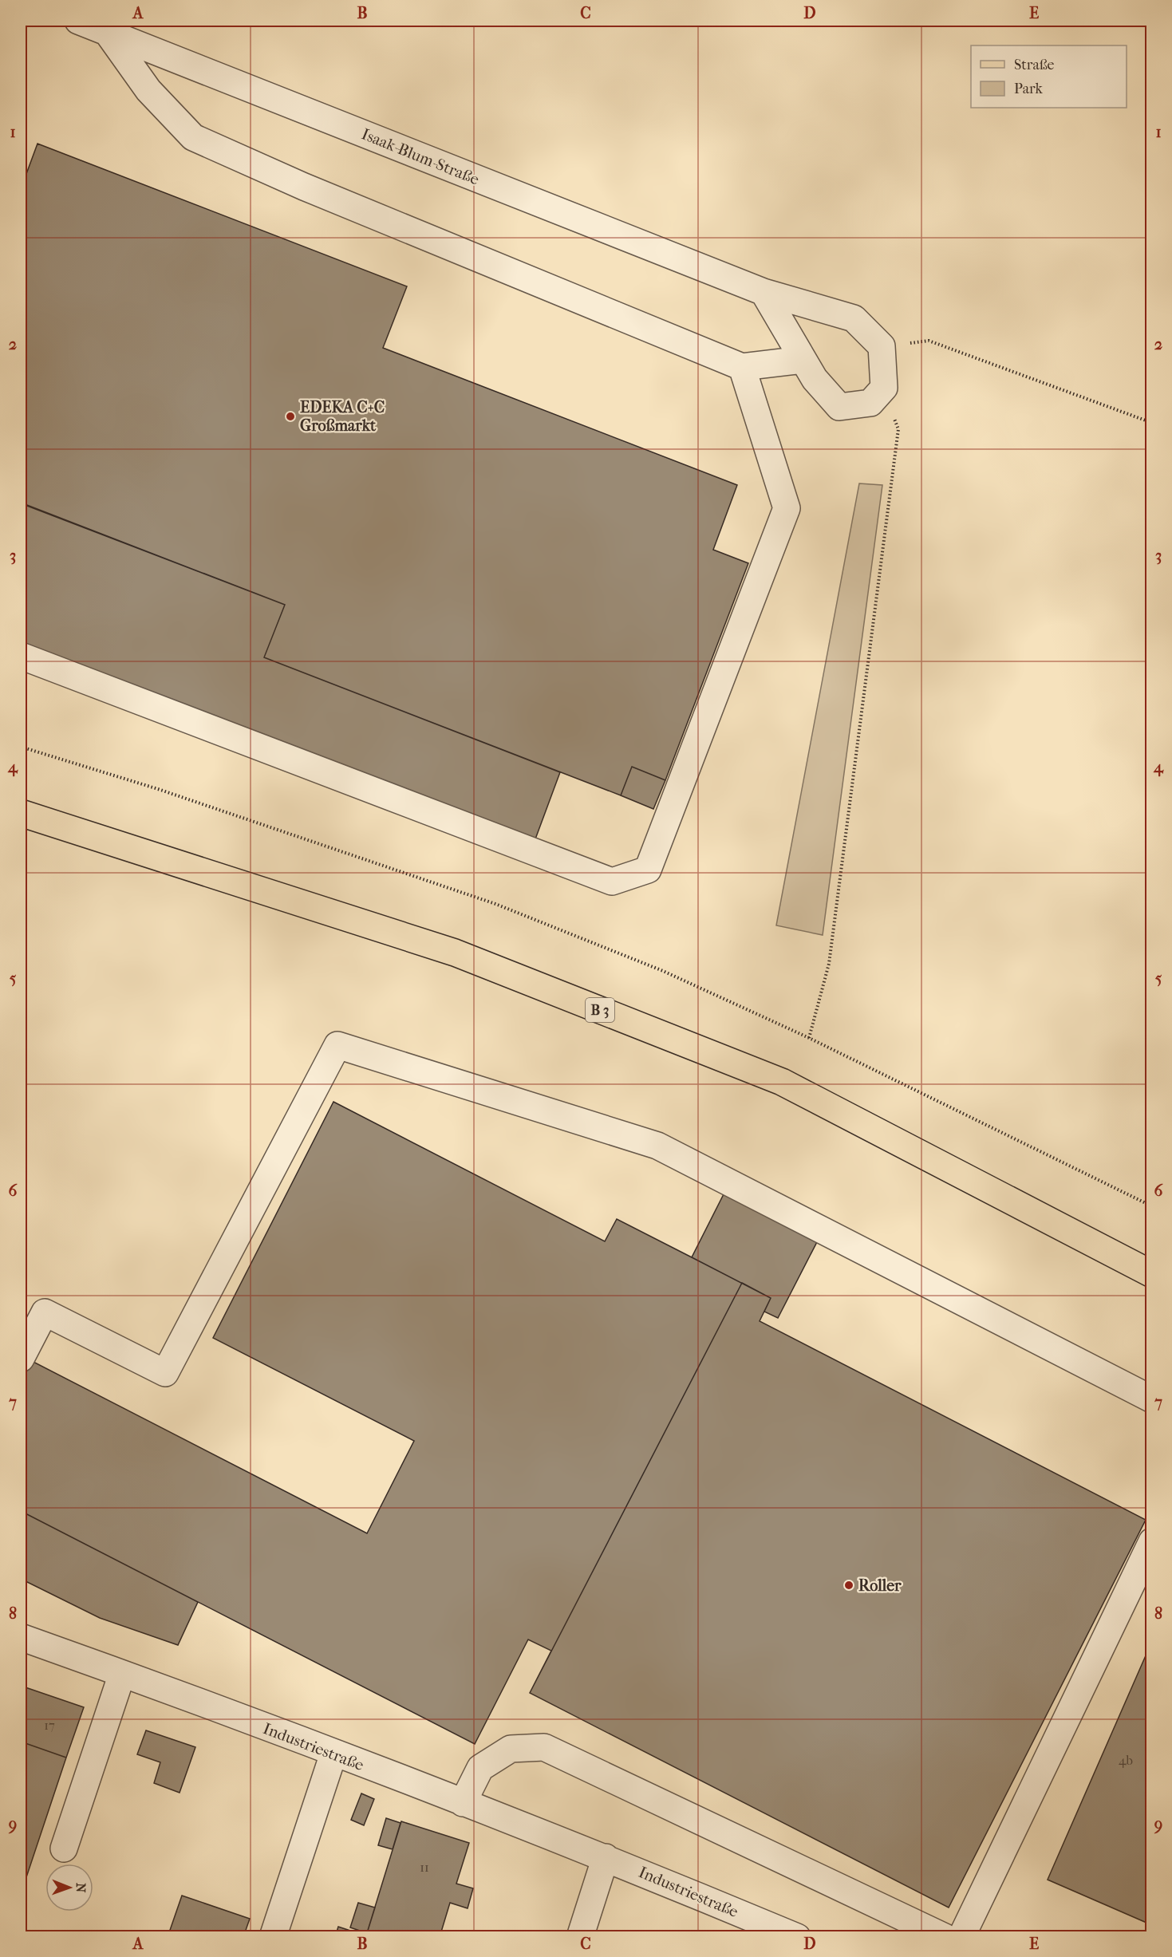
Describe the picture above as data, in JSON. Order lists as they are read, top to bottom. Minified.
{"streets":{"main road":["B 3"],"street":["Isaak-Blum-Straße","Industriestraße"]},"places":["EDEKA C+C Großmarkt","Roller"],"house_numbers":["17","4b","11"],"legend":["Straße","Park"],"north":"right","grid":{"columns":["A","B","C","D","E"],"rows":["1","2","3","4","5","6","7","8","9"]}}
